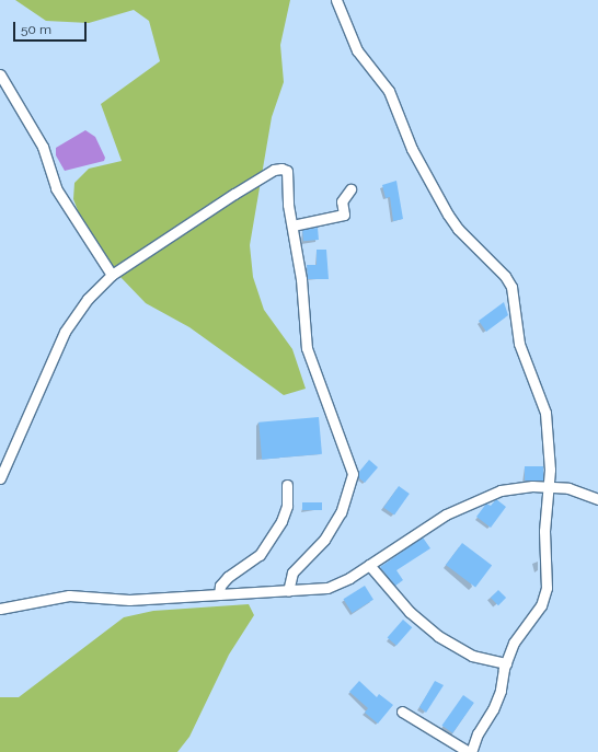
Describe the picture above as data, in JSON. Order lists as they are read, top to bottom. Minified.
{"scale_bar":"50 m"}
